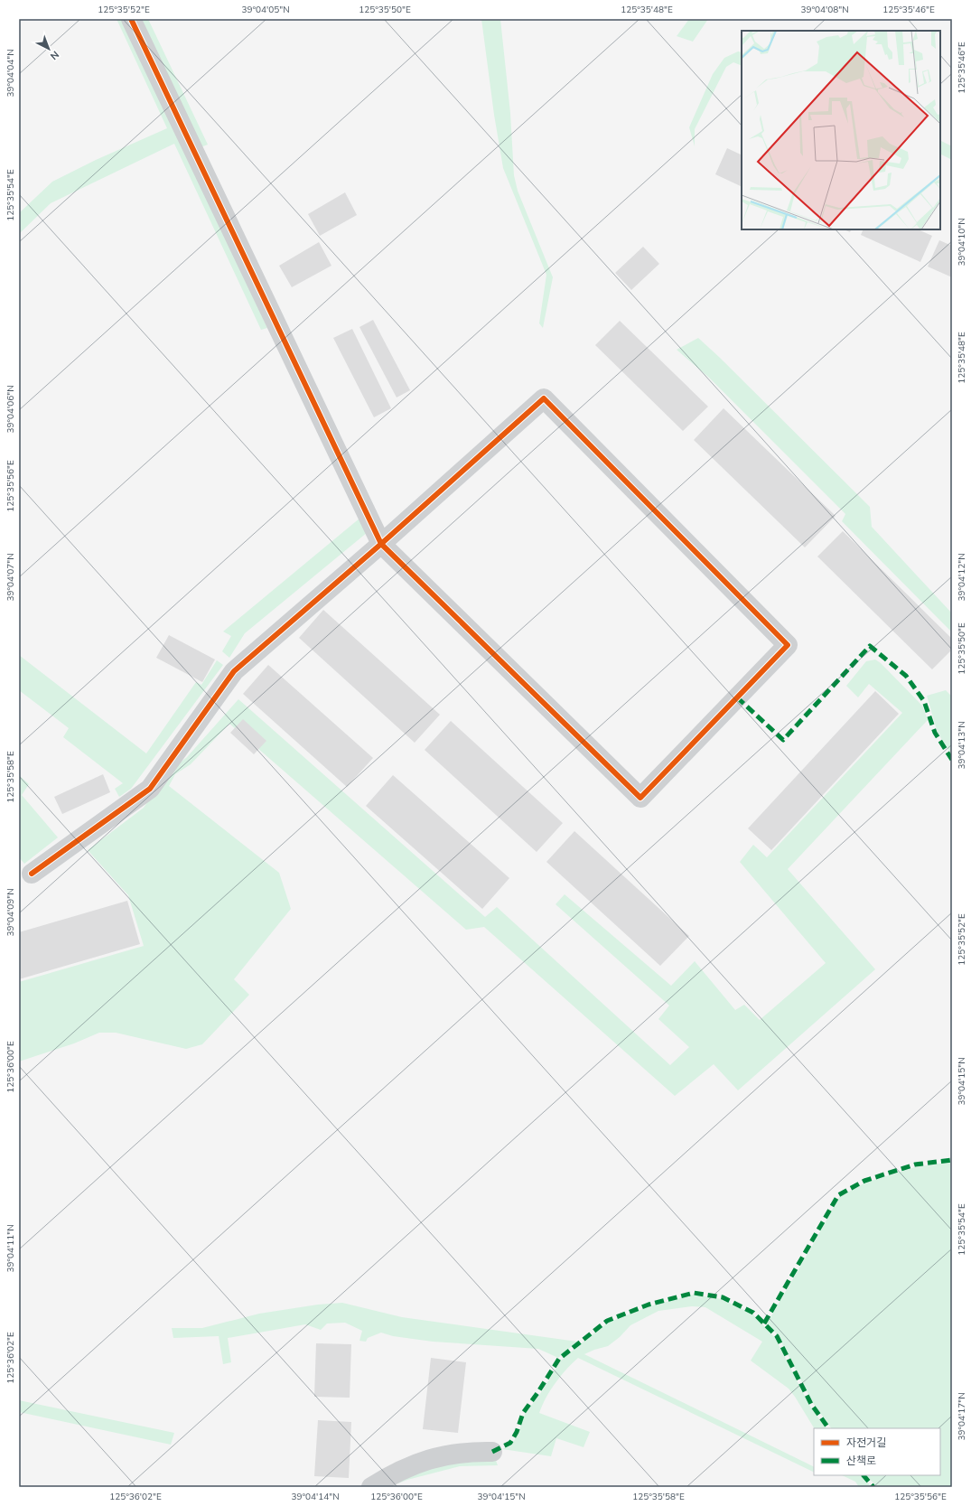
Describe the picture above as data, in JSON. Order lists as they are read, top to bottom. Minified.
{"legend":["자전거길","산책로"],"north":"bottom right","coordinates":["125°35'52\"E","39°04'05\"N","125°35'50\"E","125°35'48\"E","39°04'08\"N","125°35'46\"E","39°04'04\"N","125°35'54\"E","39°04'10\"N","39°04'06\"N","125°35'56\"E","39°04'07\"N","39°04'12\"N","39°04'13\"N","125°35'58\"E","39°04'09\"N","125°36'00\"E","39°04'15\"N","39°04'11\"N","125°36'02\"E","39°04'17\"N","39°04'14\"N"]}
